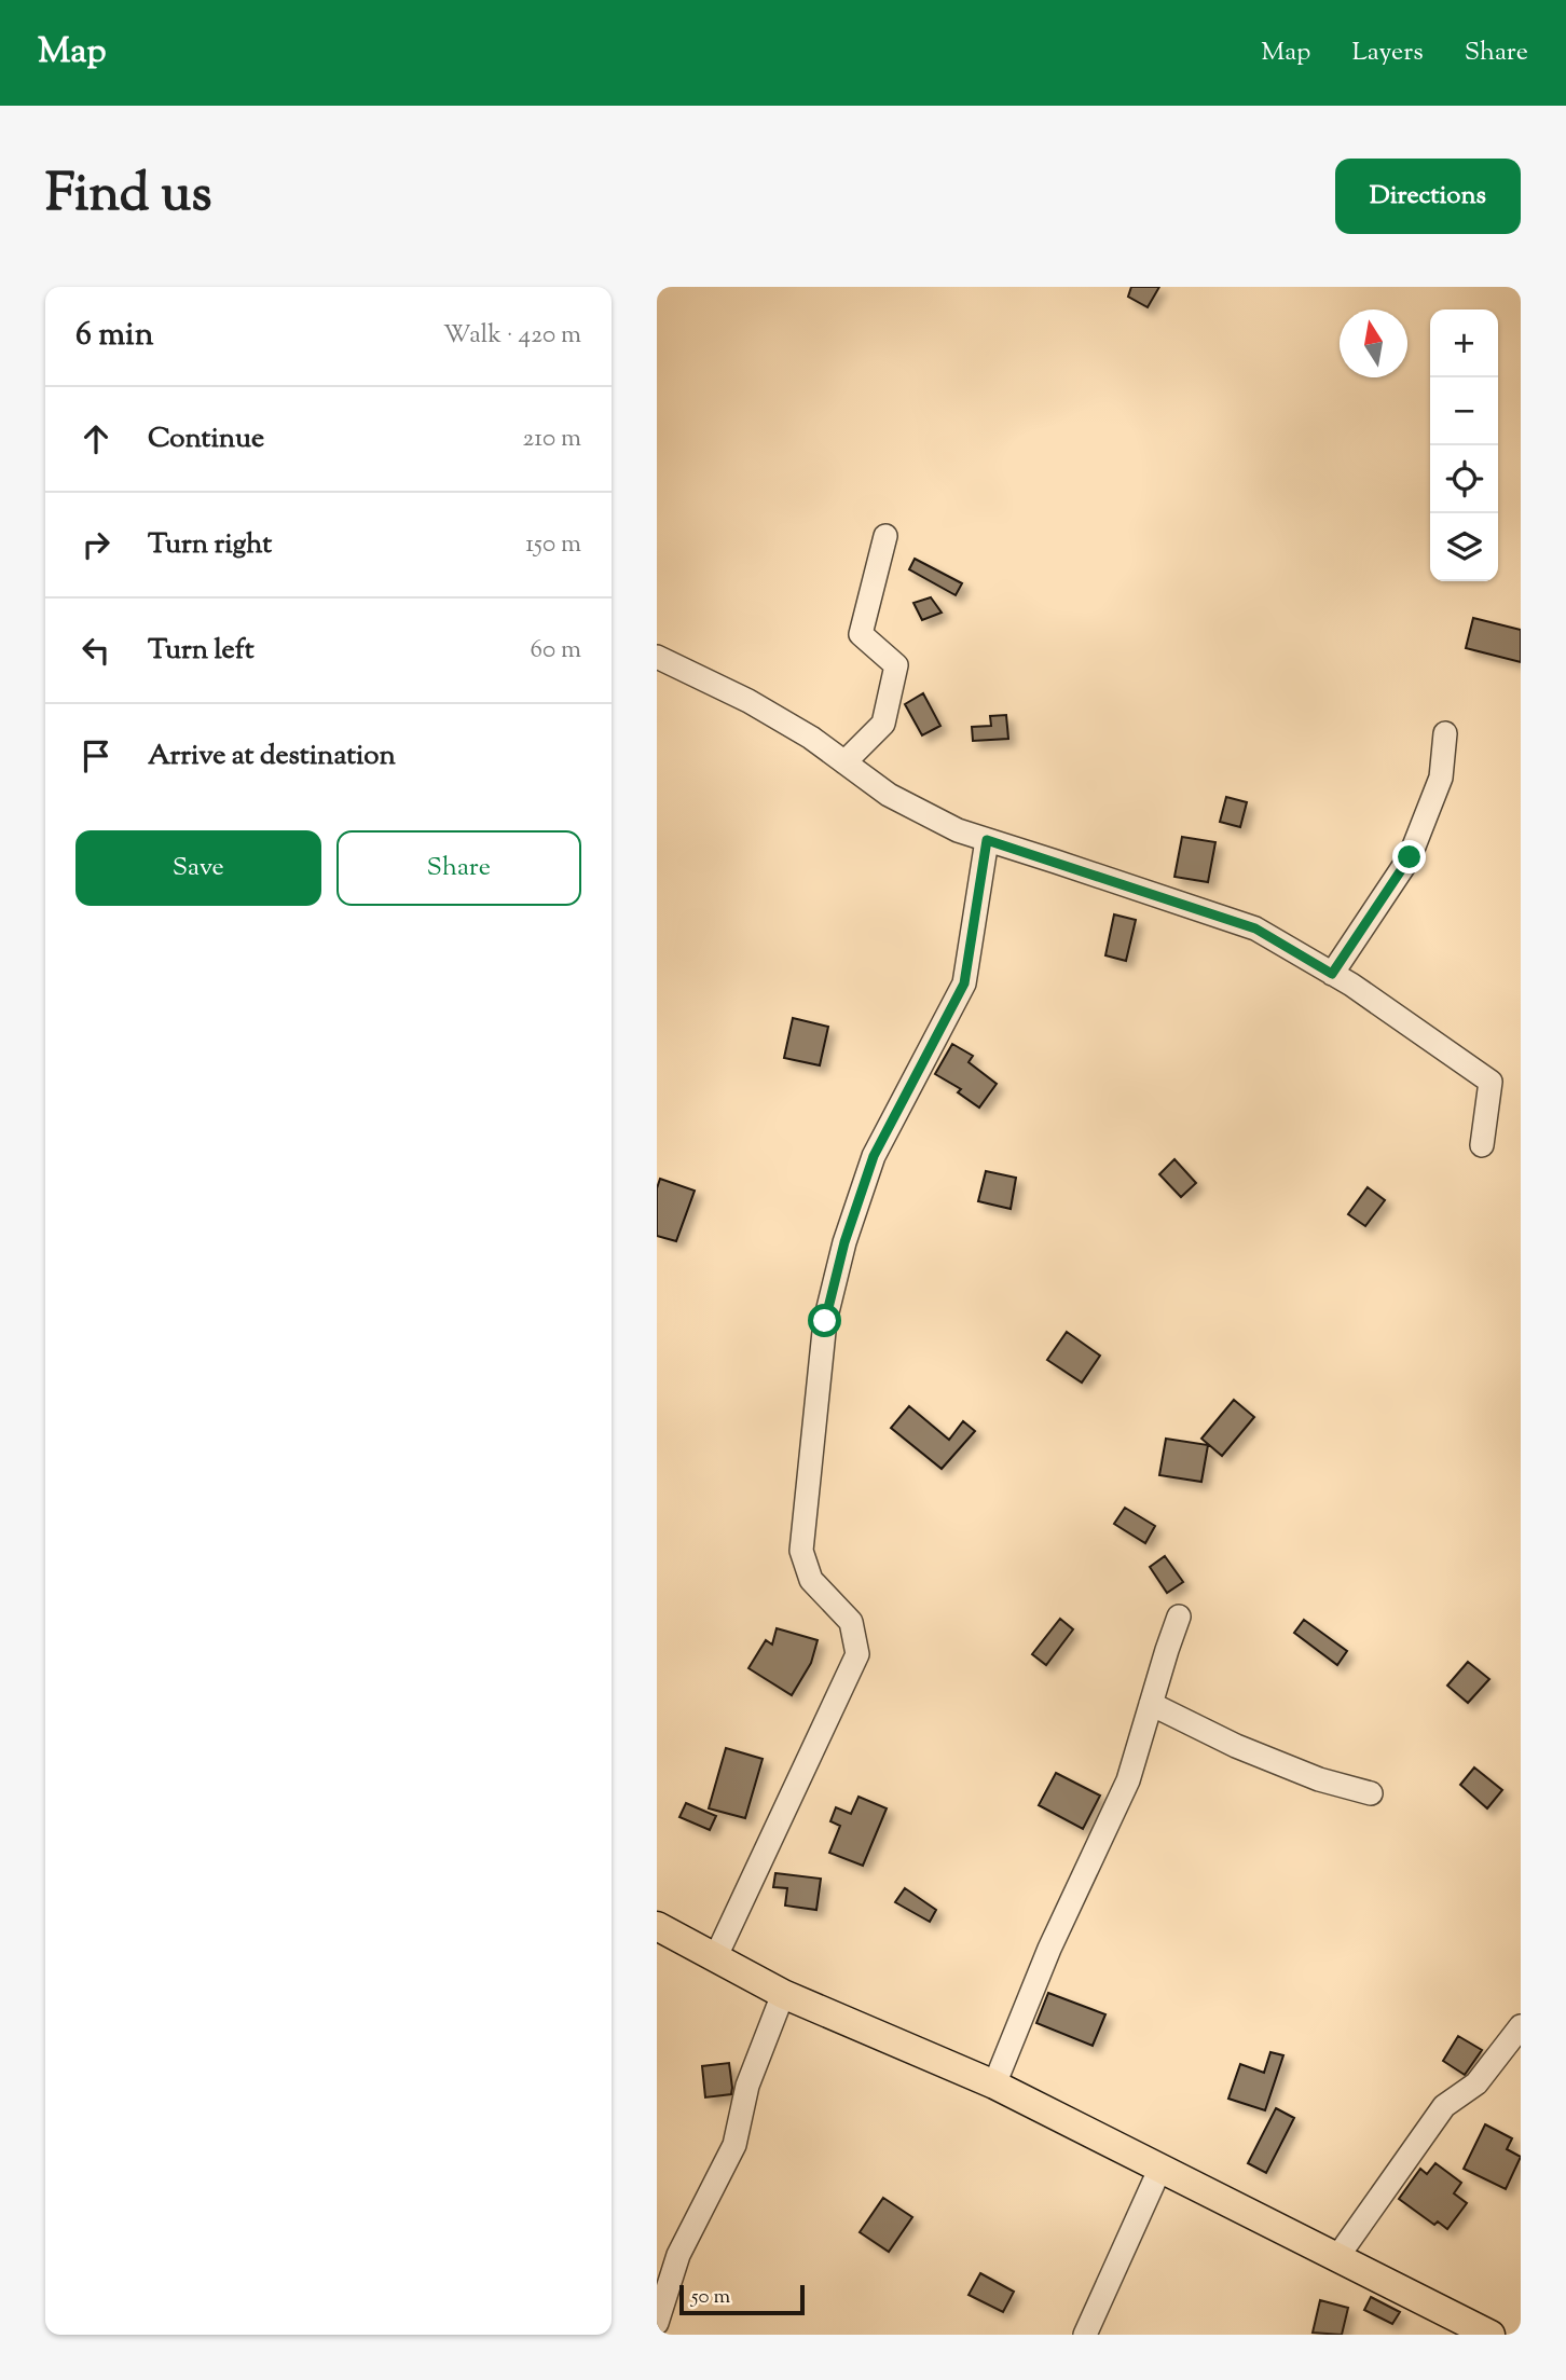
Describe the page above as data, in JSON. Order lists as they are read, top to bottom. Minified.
{"scale_bar":"50 m","north":"top","page":{"header":"Map","nav":["Map","Layers","Share"],"title":"Find us","buttons":["Directions",["Save","Share"]],"heading":["6 min","Walk · 420 m"],"map_buttons":["+","−"],"list":[["Continue","210 m"],["Turn right","150 m"],["Turn left","60 m"],"Arrive at destination"],"scale":"50 m"}}
